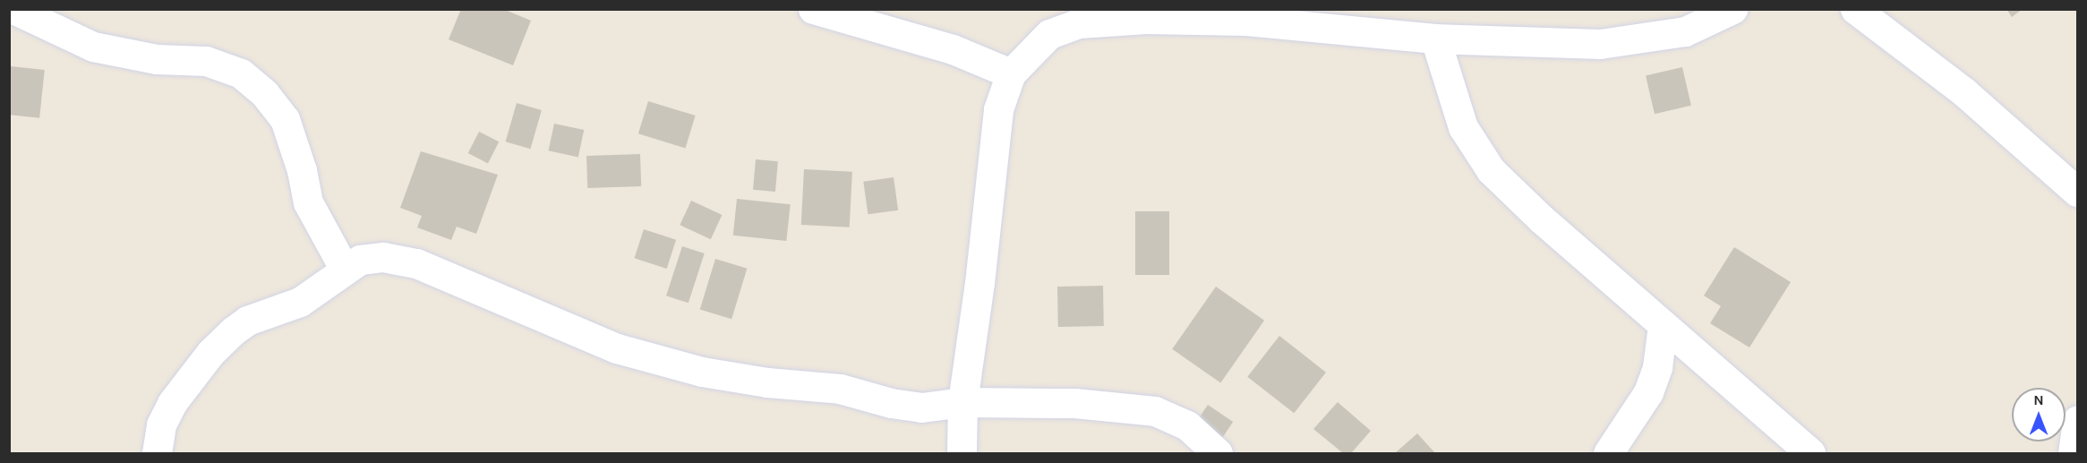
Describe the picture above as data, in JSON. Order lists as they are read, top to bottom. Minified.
{"north":"top"}
